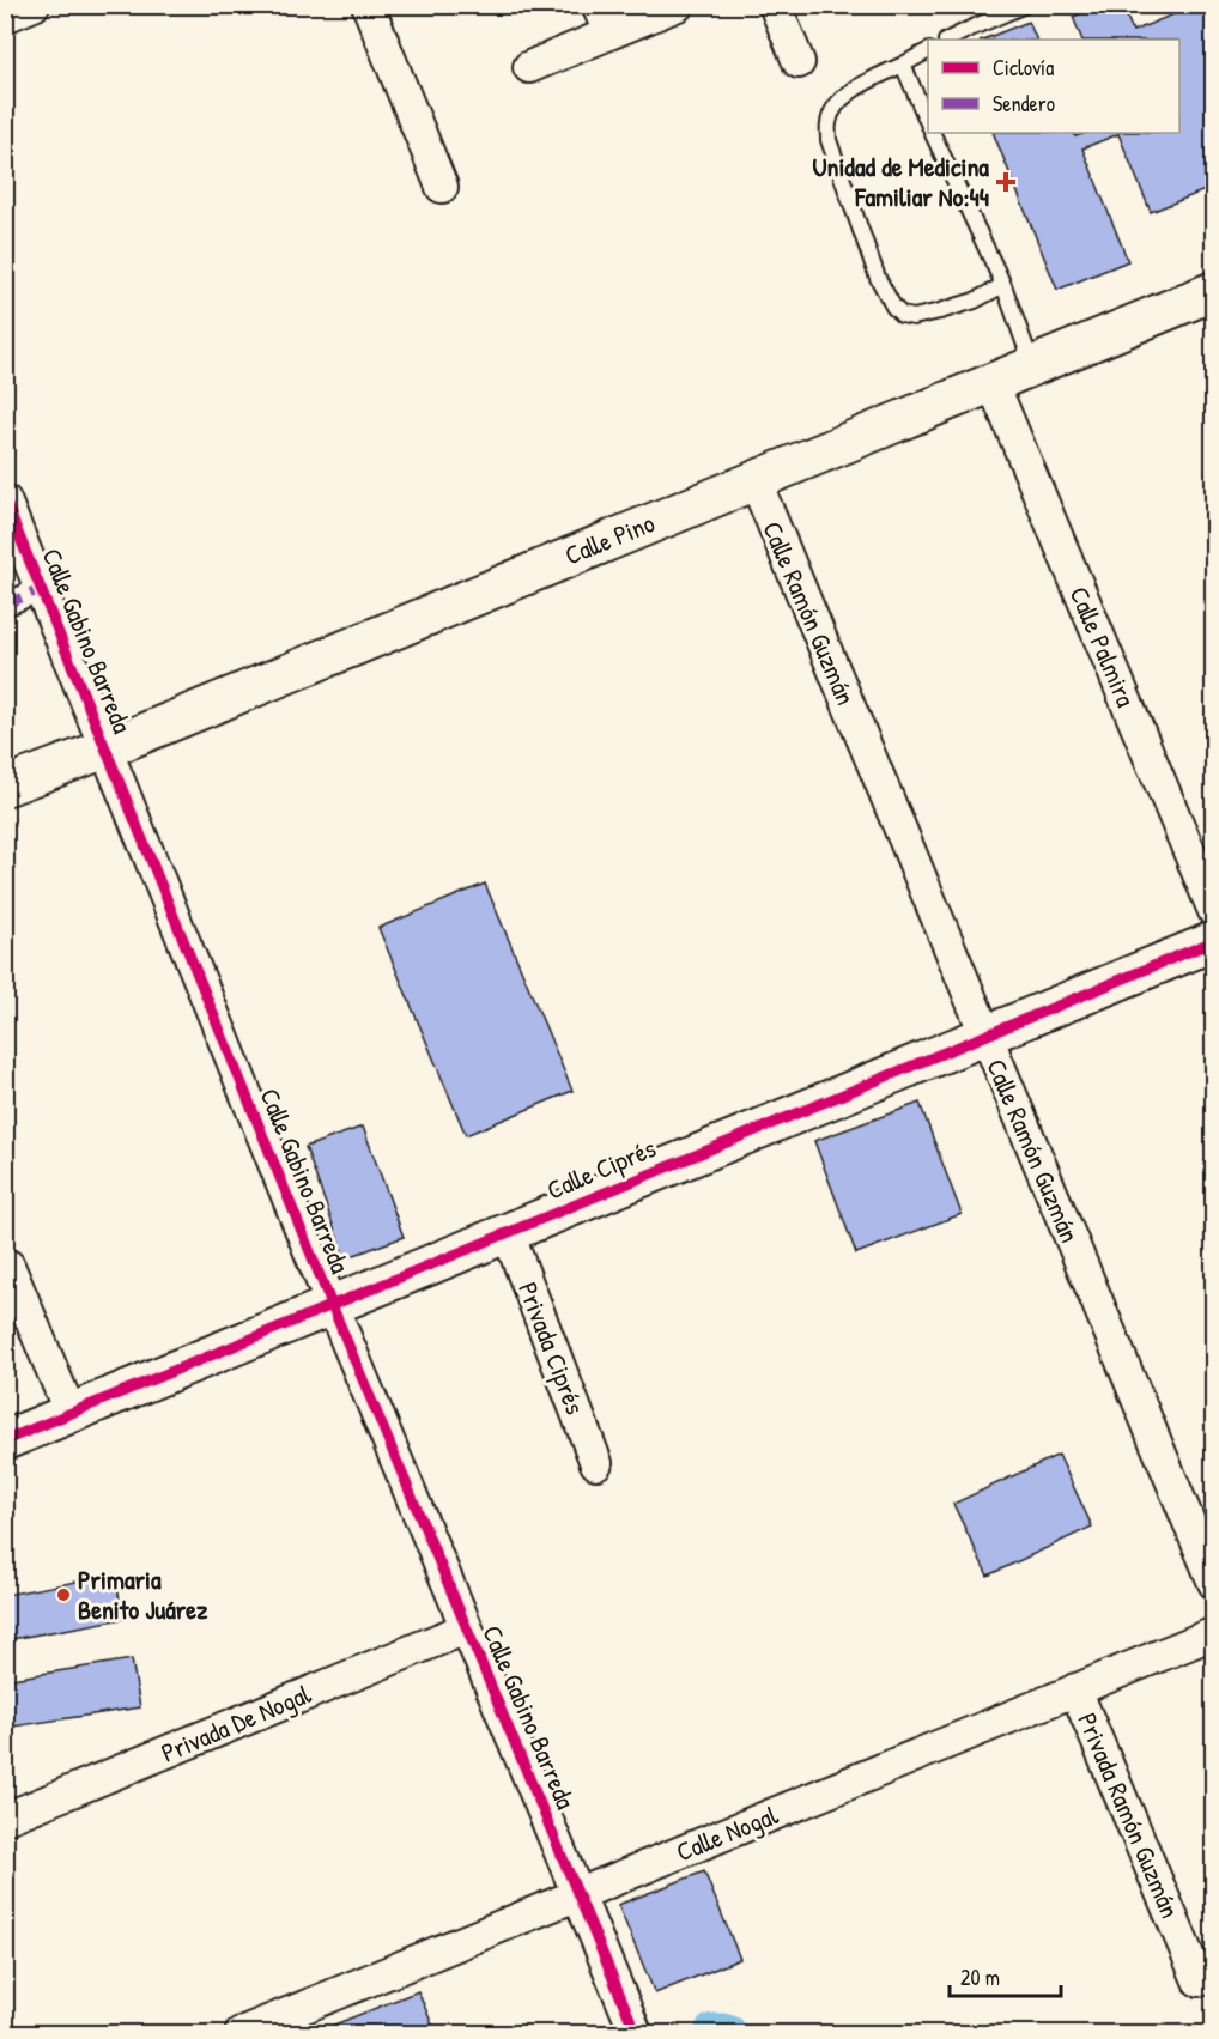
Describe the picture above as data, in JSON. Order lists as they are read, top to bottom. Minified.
{"streets":{"street":["Calle Pino","Calle Ramón Guzmán","Calle Gabino Barreda","Calle Palmira","Calle Ciprés","Privada Ciprés","Privada De Nogal","Privada Ramón Guzmán","Calle Nogal"]},"crossings":[["Calle Pino","Calle Ramón Guzmán"],["Calle Pino","Calle Gabino Barreda"],["Calle Pino","Calle Palmira"],["Calle Ramón Guzmán","Calle Ciprés"],["Calle Gabino Barreda","Calle Ciprés"],["Calle Gabino Barreda","Privada De Nogal"],["Calle Gabino Barreda","Calle Nogal"],["Calle Ciprés","Privada Ciprés"],["Privada Ramón Guzmán","Calle Nogal"]],"places":{"health":["Unidad de Medicina Familiar No:44"],"other":["Primaria Benito Juárez"]},"legend":["Ciclovía","Sendero"],"scale_bar":"20 m"}
